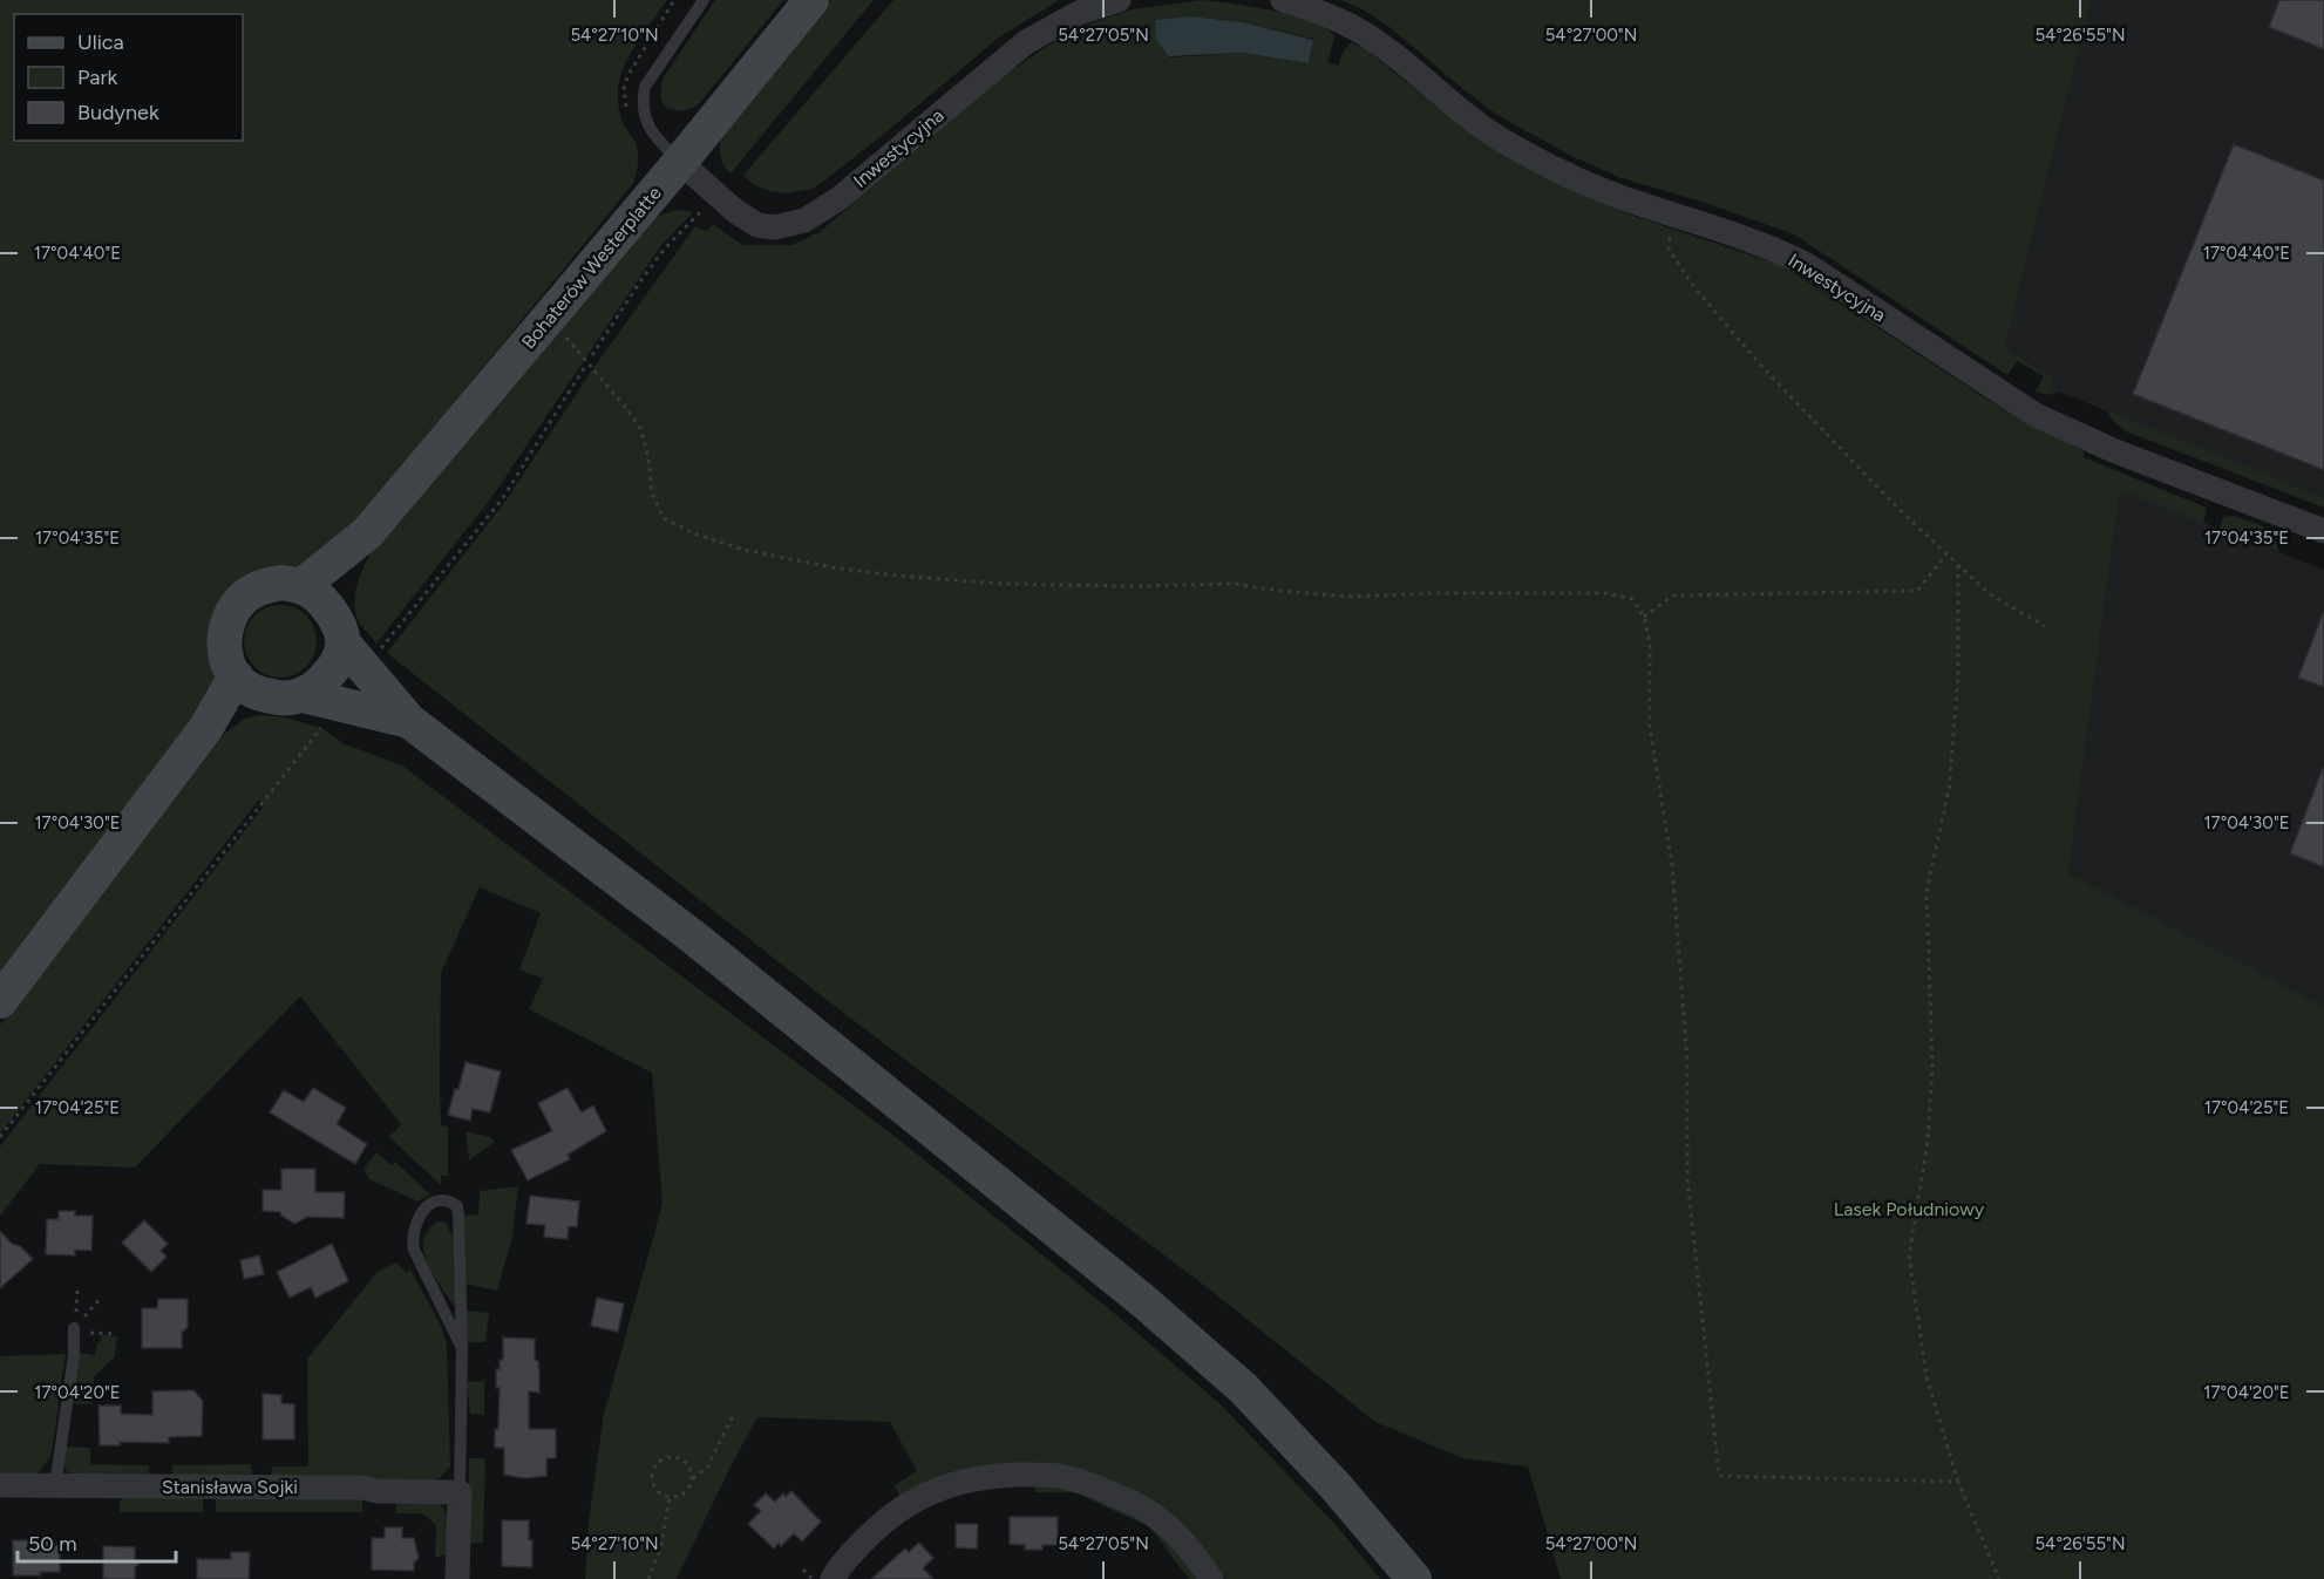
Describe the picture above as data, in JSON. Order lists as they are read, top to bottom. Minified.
{"streets":{"main road":["Bohaterów Westerplatte"],"street":["Inwestycyjna","Stanisława Sojki"]},"crossings":[["Inwestycyjna","Bohaterów Westerplatte"]],"parks":["Lasek Południowy"],"legend":["Ulica","Park","Budynek"],"scale_bar":"50 m","coordinates":["54°27'10\"N","54°27'05\"N","54°27'00\"N","54°26'55\"N","17°04'40\"E","17°04'35\"E","17°04'30\"E","17°04'25\"E","17°04'20\"E"]}
